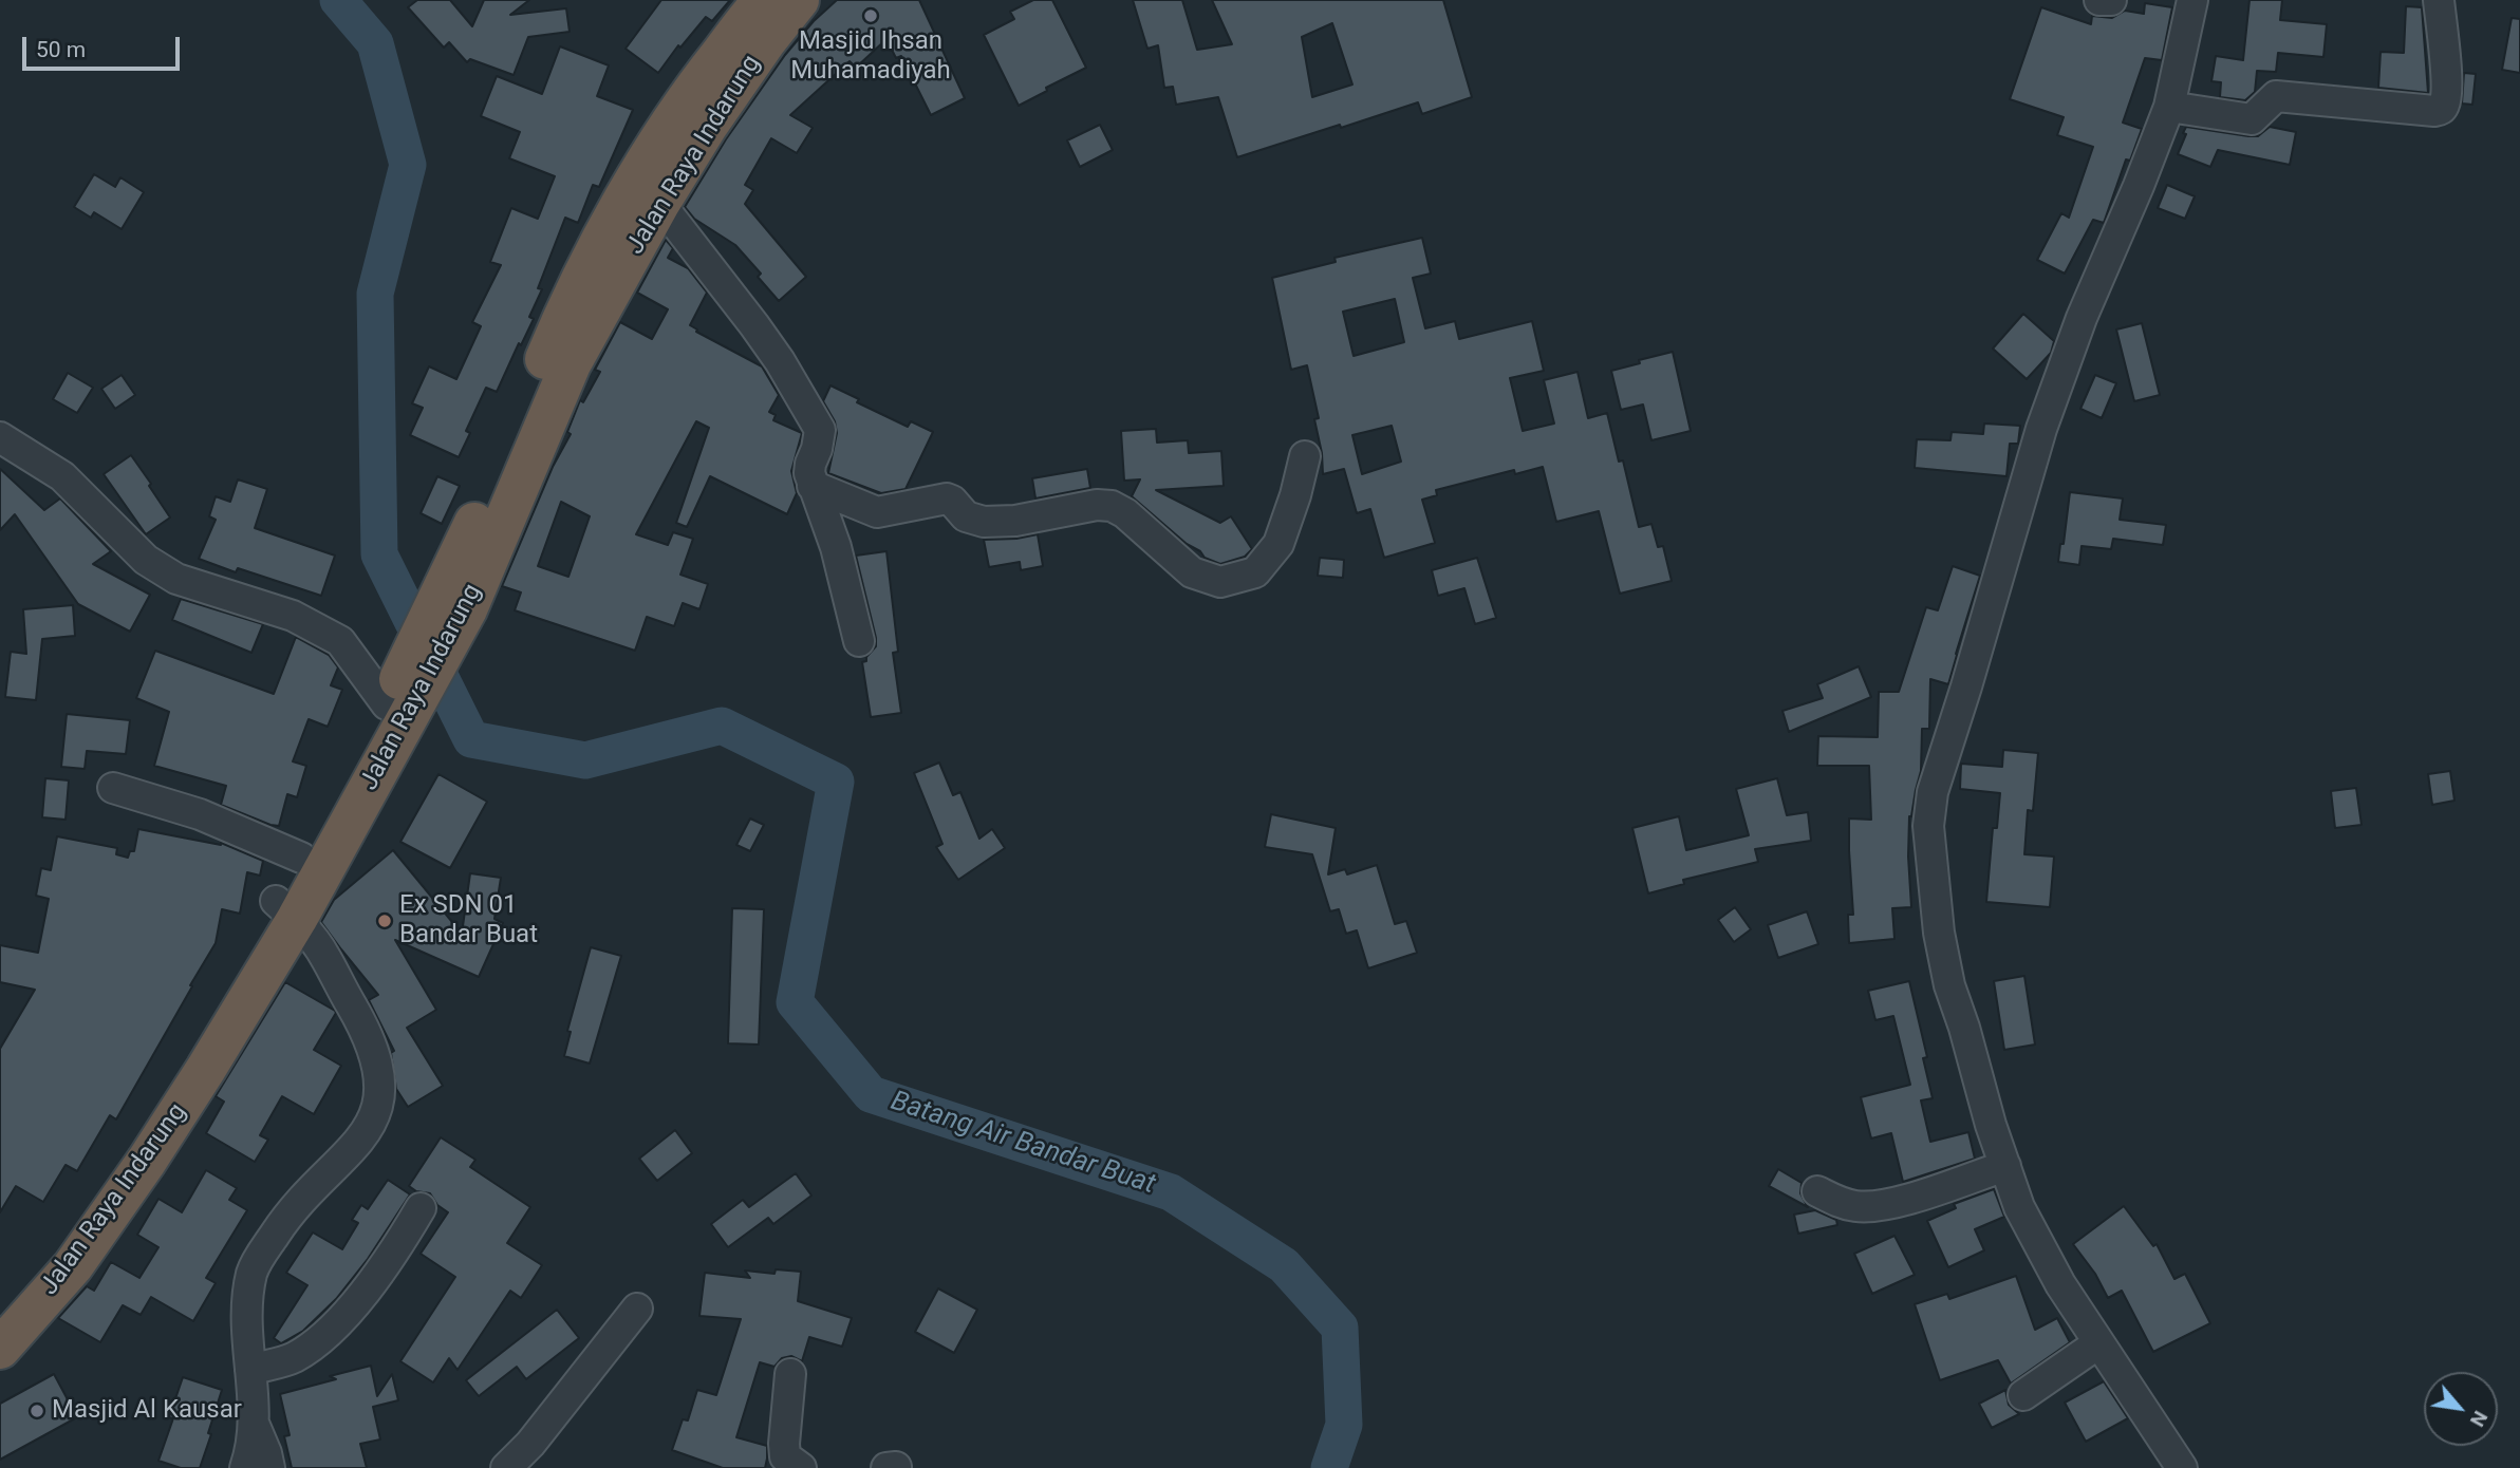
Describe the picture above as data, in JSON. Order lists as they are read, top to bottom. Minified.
{"streets":{"highway":["Jalan Raya Indarung"]},"water":["Batang Air Bandar Buat"],"places":["Masjid Ihsan Muhamadiyah","Ex SDN 01 Bandar Buat","Masjid Al Kausar"],"scale_bar":"50 m","north":"bottom right"}
